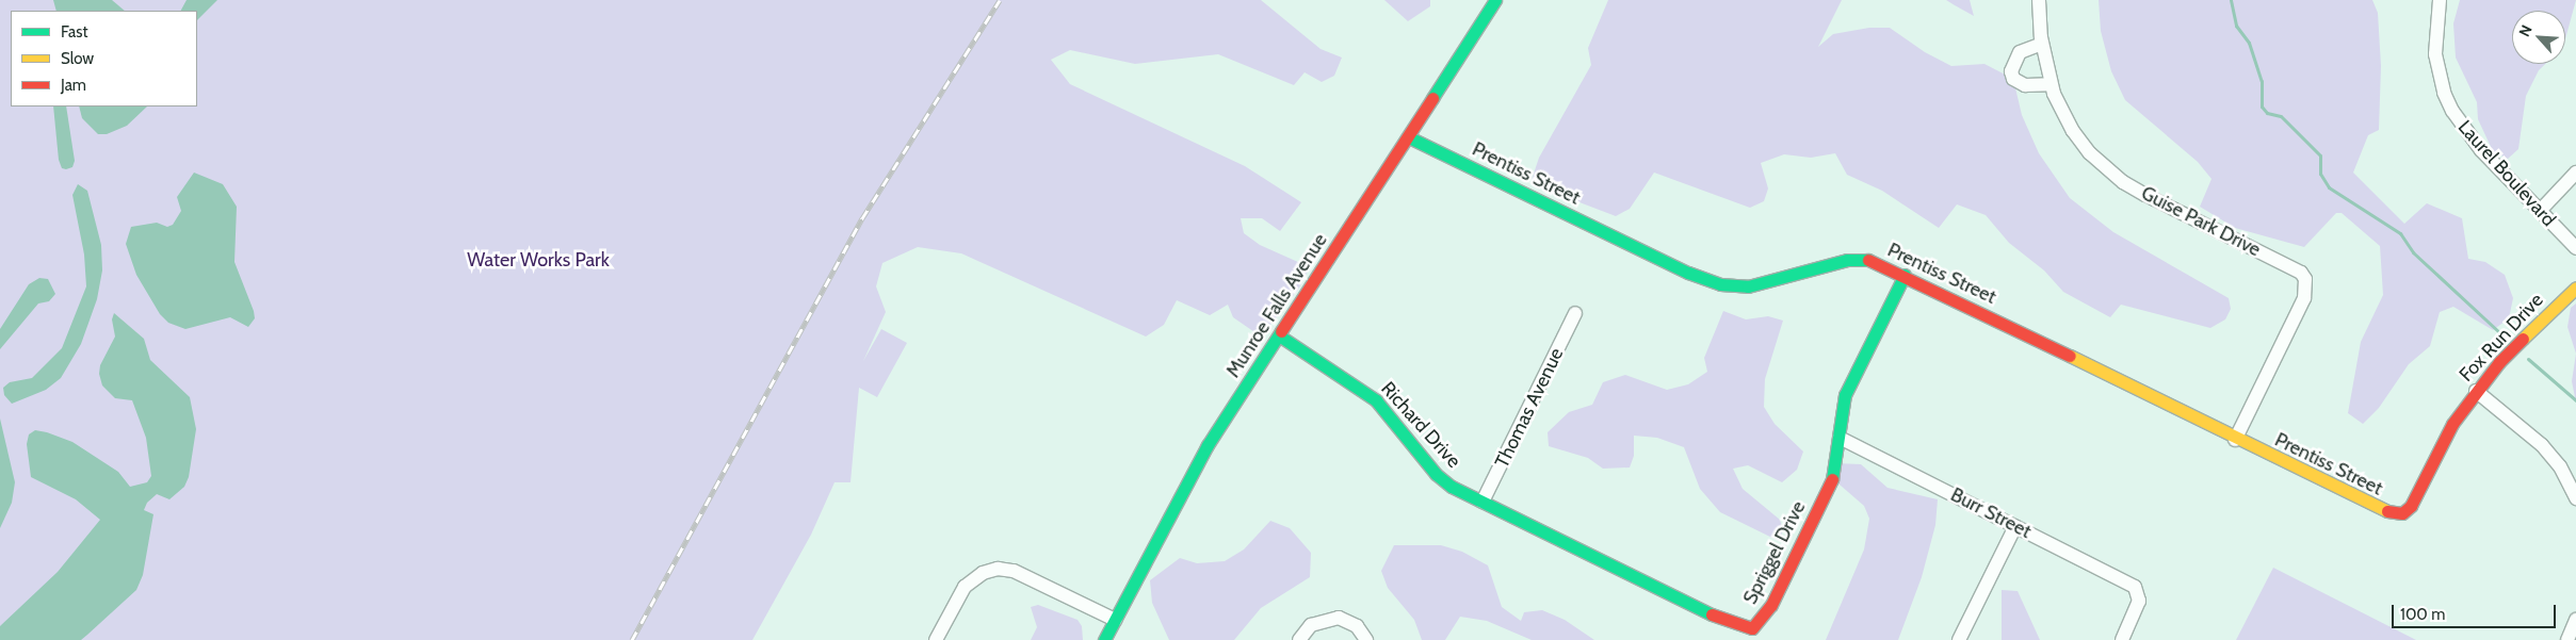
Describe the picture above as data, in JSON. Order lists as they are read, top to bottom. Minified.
{"streets":{"street":["Prentiss Street","Laurel Boulevard","Guise Park Drive","Munroe Falls Avenue","Fox Run Drive","Thomas Avenue","Richard Drive","Burr Street","Spriggel Drive"]},"crossings":[["Prentiss Street","Guise Park Drive"],["Prentiss Street","Munroe Falls Avenue"],["Prentiss Street","Fox Run Drive"],["Prentiss Street","Spriggel Drive"],["Munroe Falls Avenue","Richard Drive"],["Thomas Avenue","Richard Drive"],["Richard Drive","Spriggel Drive"],["Burr Street","Spriggel Drive"]],"parks":["Water Works Park"],"legend":["Fast","Slow","Jam"],"scale_bar":"100 m","north":"top left"}
